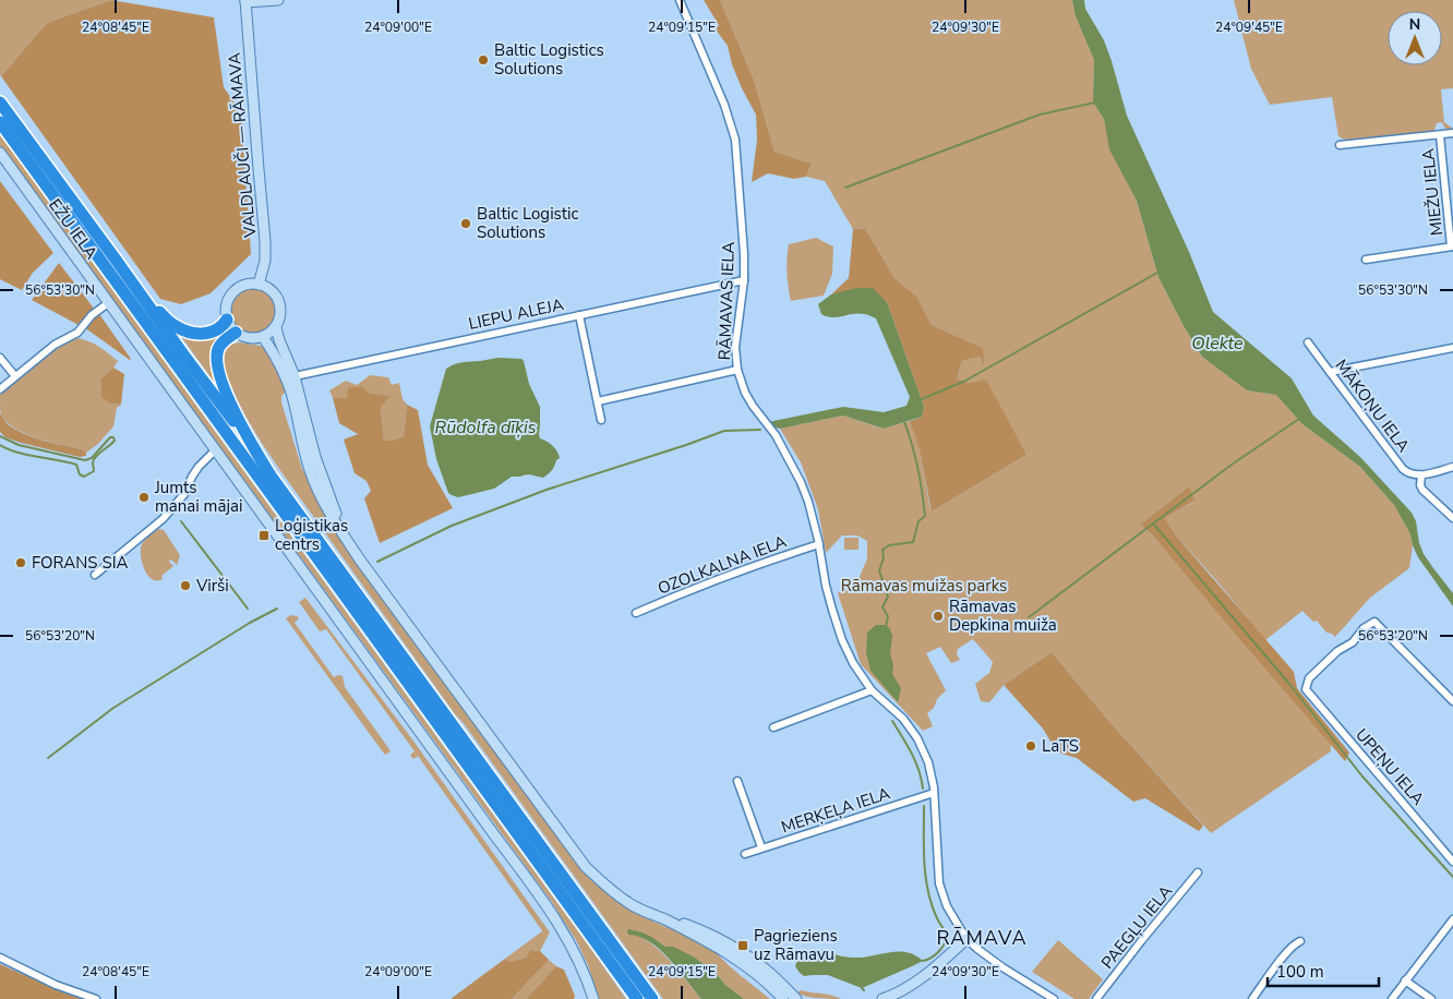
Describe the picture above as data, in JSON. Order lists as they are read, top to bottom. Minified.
{"streets":{"main road":["VALDLAUČI — RĀMAVA","EŽU IELA"],"street":["MIEŽU IELA","RĀMAVAS IELA","LIEPU ALEJA","MĀKOŅU IELA","OZOLKALNA IELA","UPEŅU IELA","MERĶEĻA IELA","PAEGĻU IELA"]},"crossings":[["RĀMAVAS IELA","LIEPU ALEJA"],["RĀMAVAS IELA","OZOLKALNA IELA"],["RĀMAVAS IELA","MERĶEĻA IELA"]],"districts":["RĀMAVA"],"water":["Olekte","Rūdolfa dīķis"],"parks":["Rāmavas muižas parks"],"places":{"other":["Baltic Logistics Solutions","Baltic Logistic Solutions","Jumts manai mājai","FORANS SIA","Virši","Rāmavas Depkina muiža","LaTS"],"transit":["Loģistikas centrs","Pagrieziens uz Rāmavu"]},"scale_bar":"100 m","north":"top","coordinates":["24°08'45\"E","24°09'00\"E","24°09'15\"E","24°09'30\"E","24°09'45\"E","56°53'30\"N","56°53'20\"N"]}
